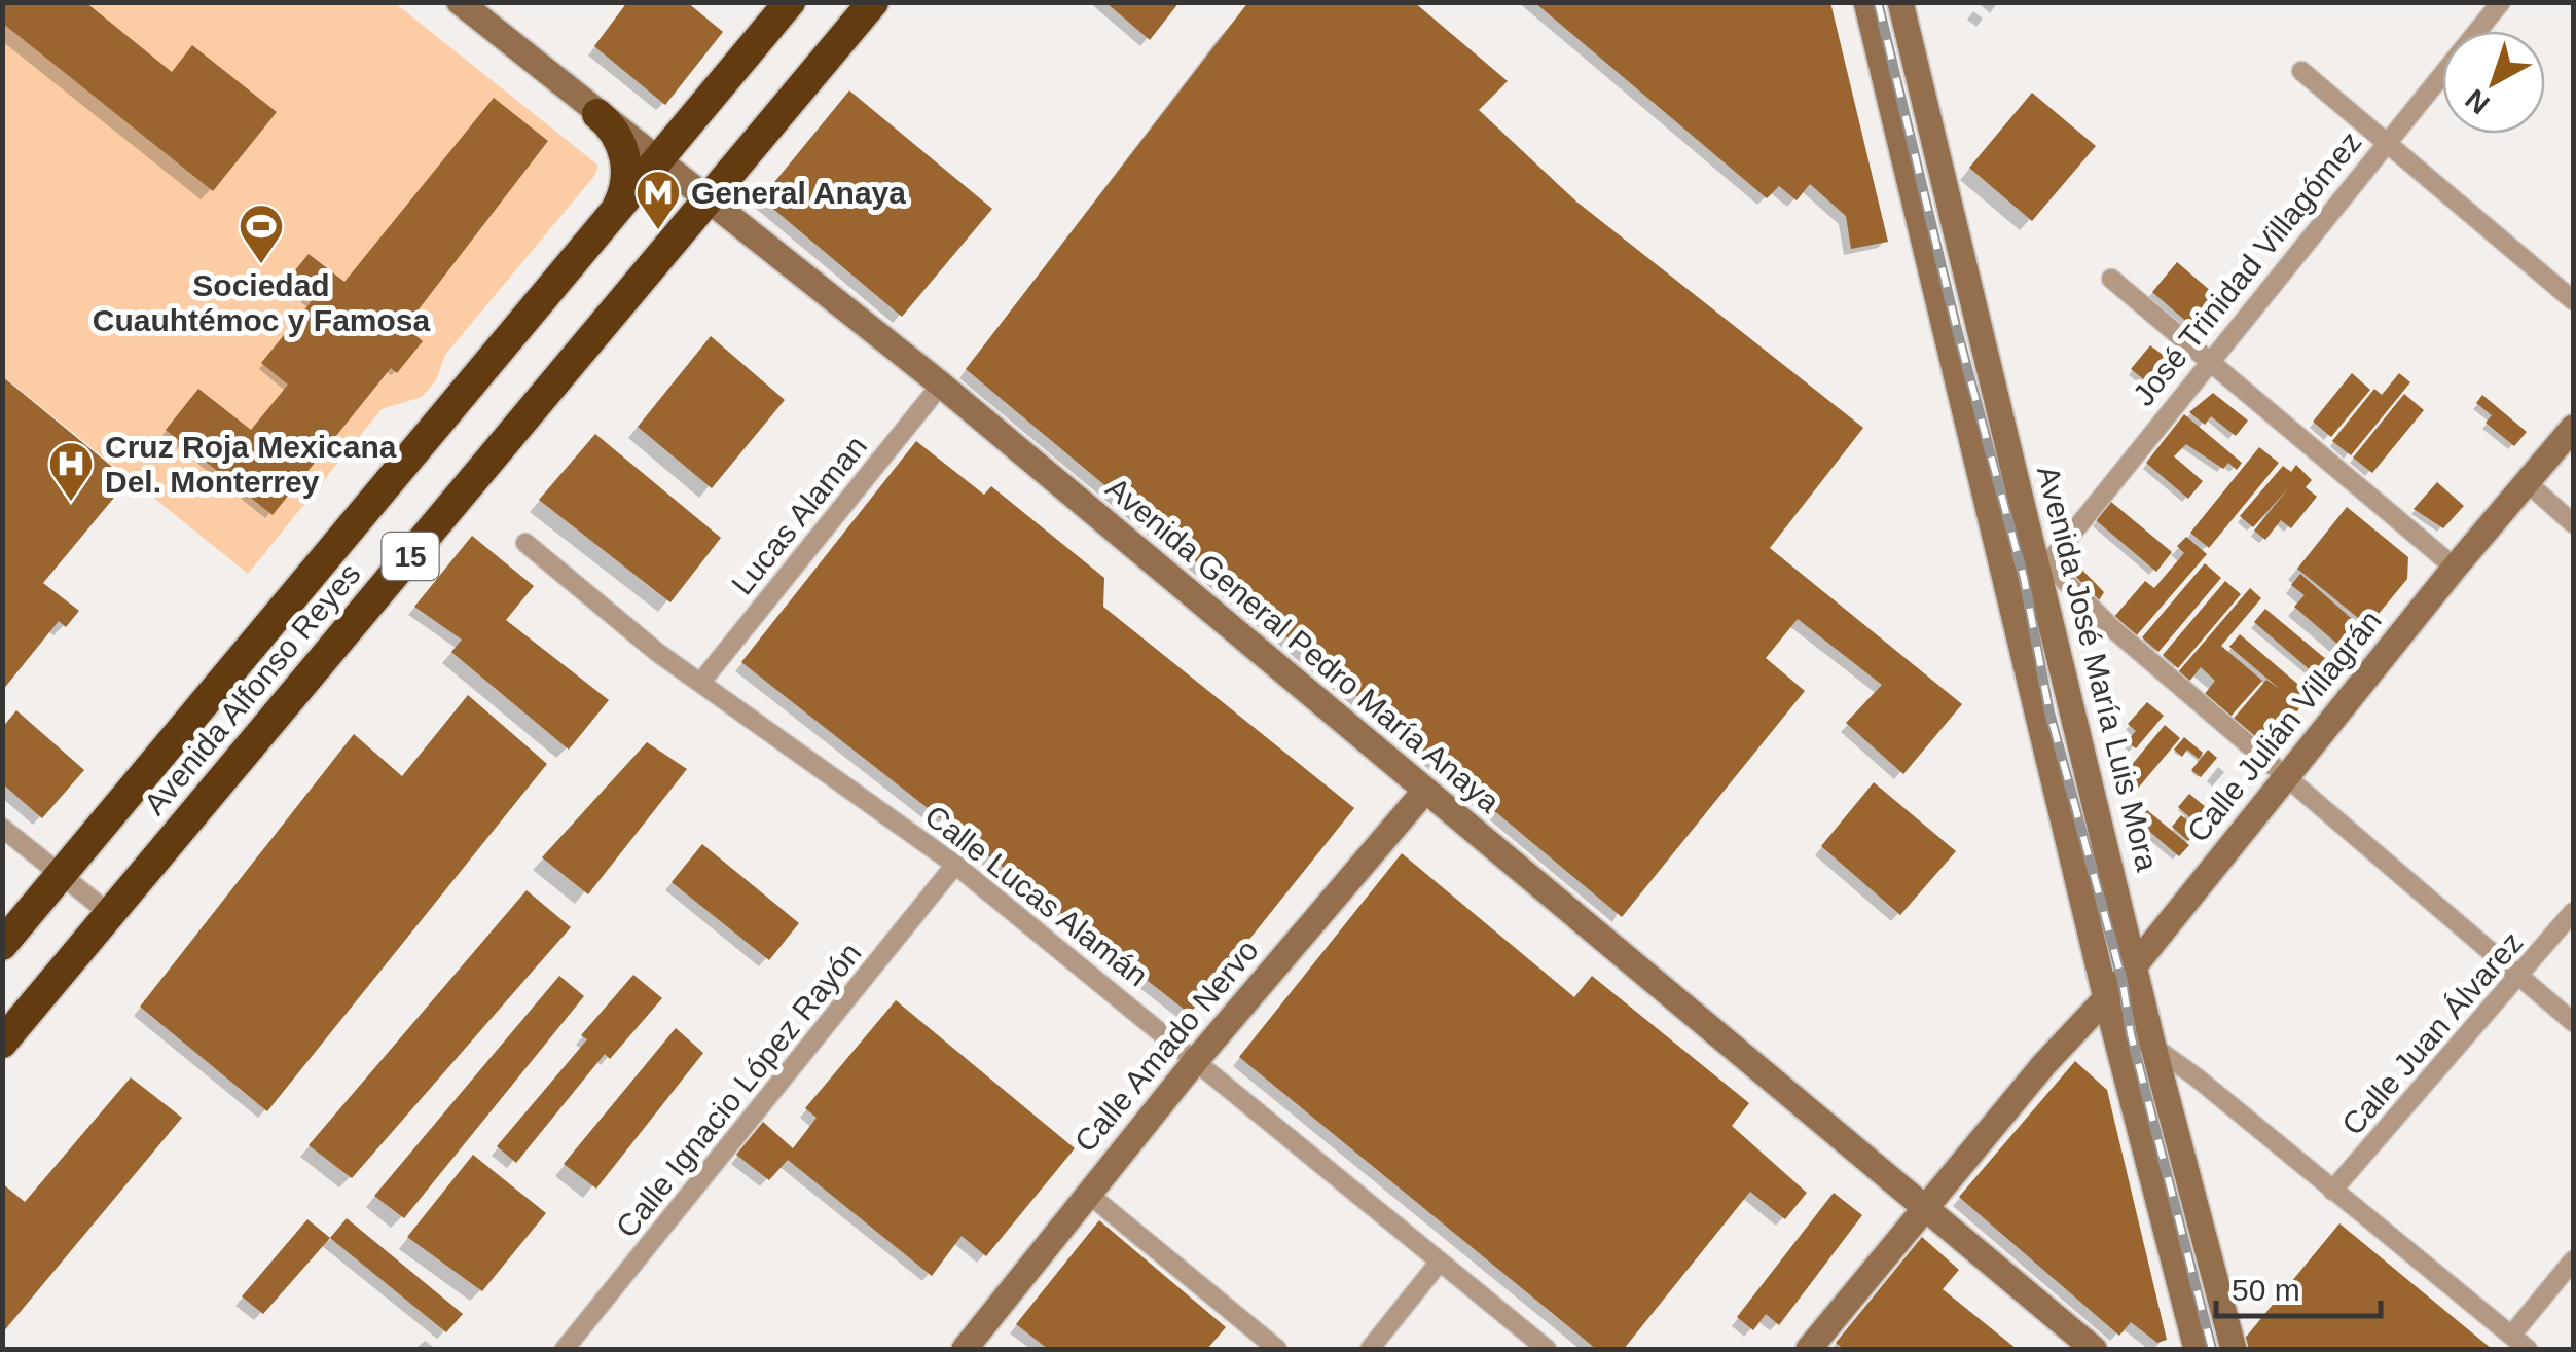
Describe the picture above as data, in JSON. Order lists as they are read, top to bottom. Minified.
{"streets":{"highway":["15","Avenida Alfonso Reyes"],"street":["José Trinidad Villagómez","Lucas Alaman","Avenida General Pedro María Anaya","Avenida José María Luis Mora","Calle Julián Villagrán","Calle Lucas Alamán","Calle Juan Álvarez","Calle Amado Nervo","Calle Ignacio López Rayón"]},"crossings":[["José Trinidad Villagómez","Avenida José María Luis Mora"],["Lucas Alaman","Avenida General Pedro María Anaya"],["Lucas Alaman","Calle Lucas Alamán"],["Avenida General Pedro María Anaya","Avenida Alfonso Reyes"],["Avenida General Pedro María Anaya","Calle Julián Villagrán"],["Avenida General Pedro María Anaya","Calle Amado Nervo"],["Avenida José María Luis Mora","Calle Julián Villagrán"],["Calle Lucas Alamán","Calle Amado Nervo"],["Calle Lucas Alamán","Calle Ignacio López Rayón"]],"places":{"metro station":["General Anaya"],"sports":["Sociedad Cuauhtémoc y Famosa"],"hospital":["Cruz Roja Mexicana Del. Monterrey"]},"scale_bar":"50 m","north":"bottom left"}
